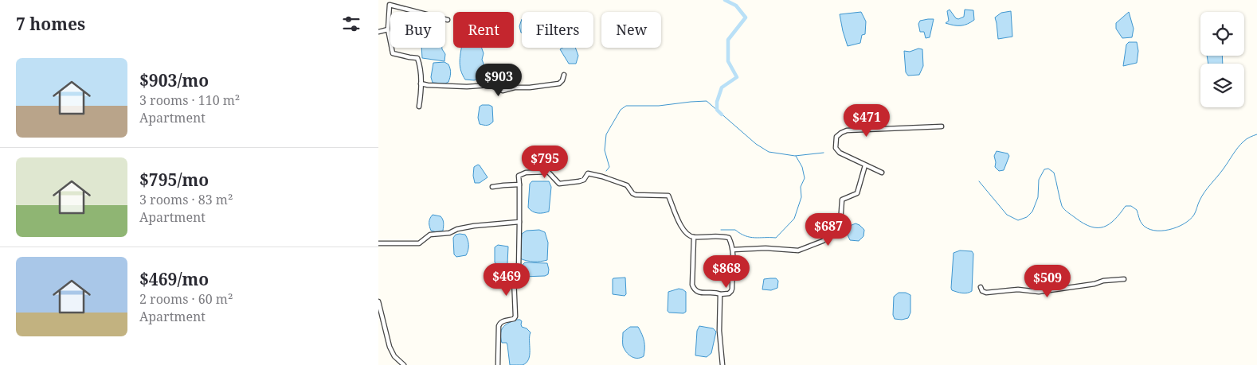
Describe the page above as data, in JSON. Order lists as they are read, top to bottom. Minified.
{"page":{"heading":"7 homes","chip":["Buy","Rent","Filters","New"],"list":[{"name":"$903/mo","note":"3 rooms · 110 m² · Apartment"},{"name":"$795/mo","note":"3 rooms · 83 m² · Apartment"},{"name":"$469/mo","note":"2 rooms · 60 m² · Apartment"}],"price":["$903","$471","$795","$687","$868","$469","$509"]}}
